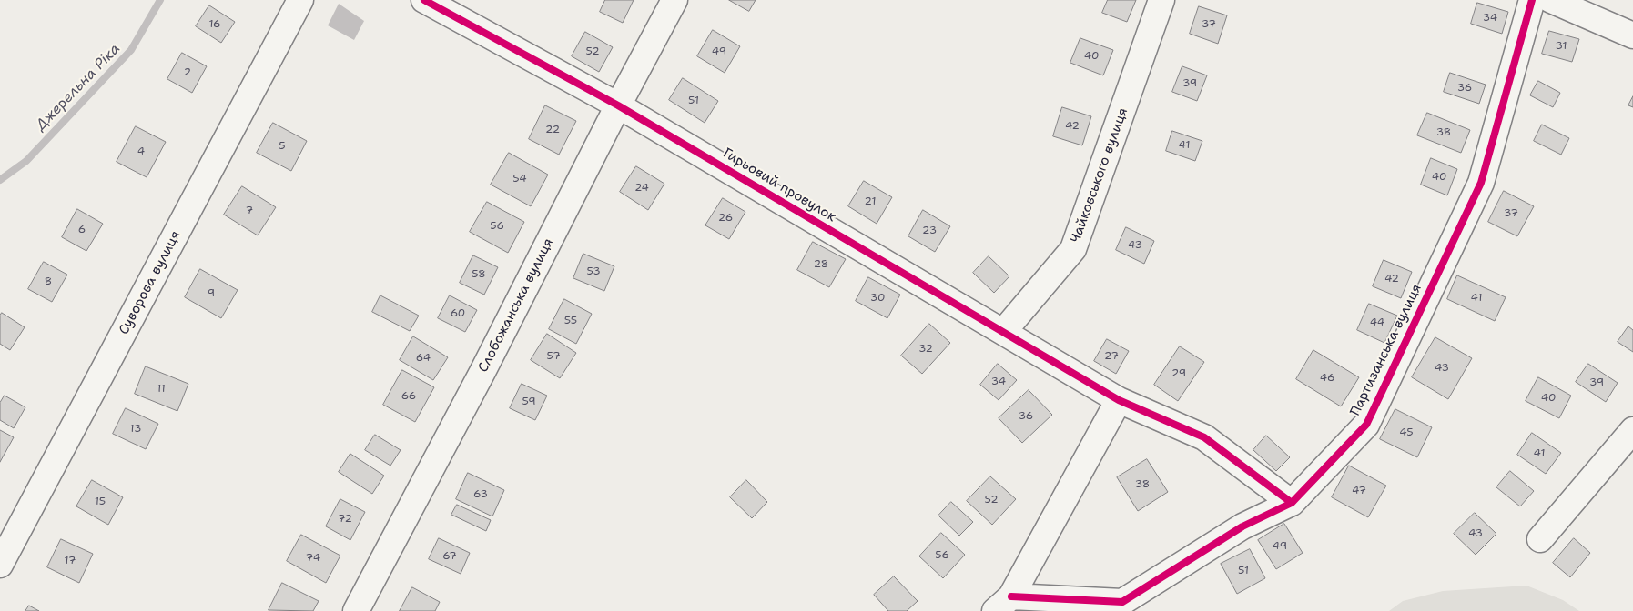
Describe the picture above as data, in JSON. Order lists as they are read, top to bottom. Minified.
{"streets":{"street":["Чайковського вулиця","Гирьовий провулок","Суворова вулиця","Слобожанська вулиця","Партизанська вулиця"]},"crossings":[["Чайковського вулиця","Гирьовий провулок"],["Гирьовий провулок","Слобожанська вулиця"],["Гирьовий провулок","Партизанська вулиця"]],"water":["Джерельна Ріка"],"house_numbers":["34","16","37","31","52","49","40","2","39","36","51","42","22","38","41","5","4","40","54","24","21","7","37","26","56","6","23","43","28","53","58","42","8","9","30","41","60","55","44","32","57","27","64","43","29","46","34","39","11","66","40","59","36","13","45","41","38","47","63","52","15","72","43","49","56","67","74","17","51"]}
